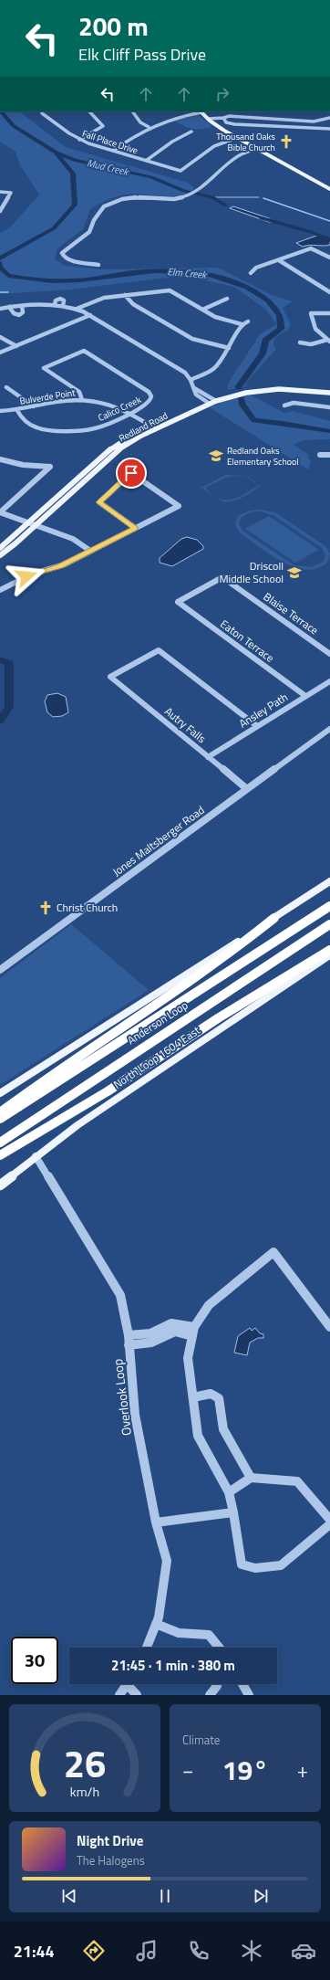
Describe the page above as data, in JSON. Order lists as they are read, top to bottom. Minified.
{"streets":{"highway":["Anderson Loop"],"main road":["Redland Road","North Loop 1604 East"],"street":["Fall Place Drive","Bulverde Point","Calico Creek","Blaise Terrace","Eaton Terrace","Ansley Path","Autry Falls","Jones Maltsberger Road","Overlook Loop"]},"crossings":[["Bulverde Point","Calico Creek"],["Bulverde Point","Redland Road"],["Blaise Terrace","Eaton Terrace"],["Eaton Terrace","Ansley Path"],["Ansley Path","Autry Falls"],["Autry Falls","Jones Maltsberger Road"],["North Loop 1604 East","Overlook Loop"]],"water":["Mud Creek","Elm Creek"],"places":{"church":["Thousand Oaks Bible Church","Christ Church"],"school or university":["Redland Oaks Elementary School","Driscoll Middle School"]},"page":{"turn":["200 m","Elk Cliff Pass Drive"],"limit":"30","trip":"21:45 · 1 min · 380 m","tile":"Climate","heat":["−","19°","+"],"song":["Night Drive","The Halogens"],"tabs":"21:44","gauge":["26","km/h"]}}
